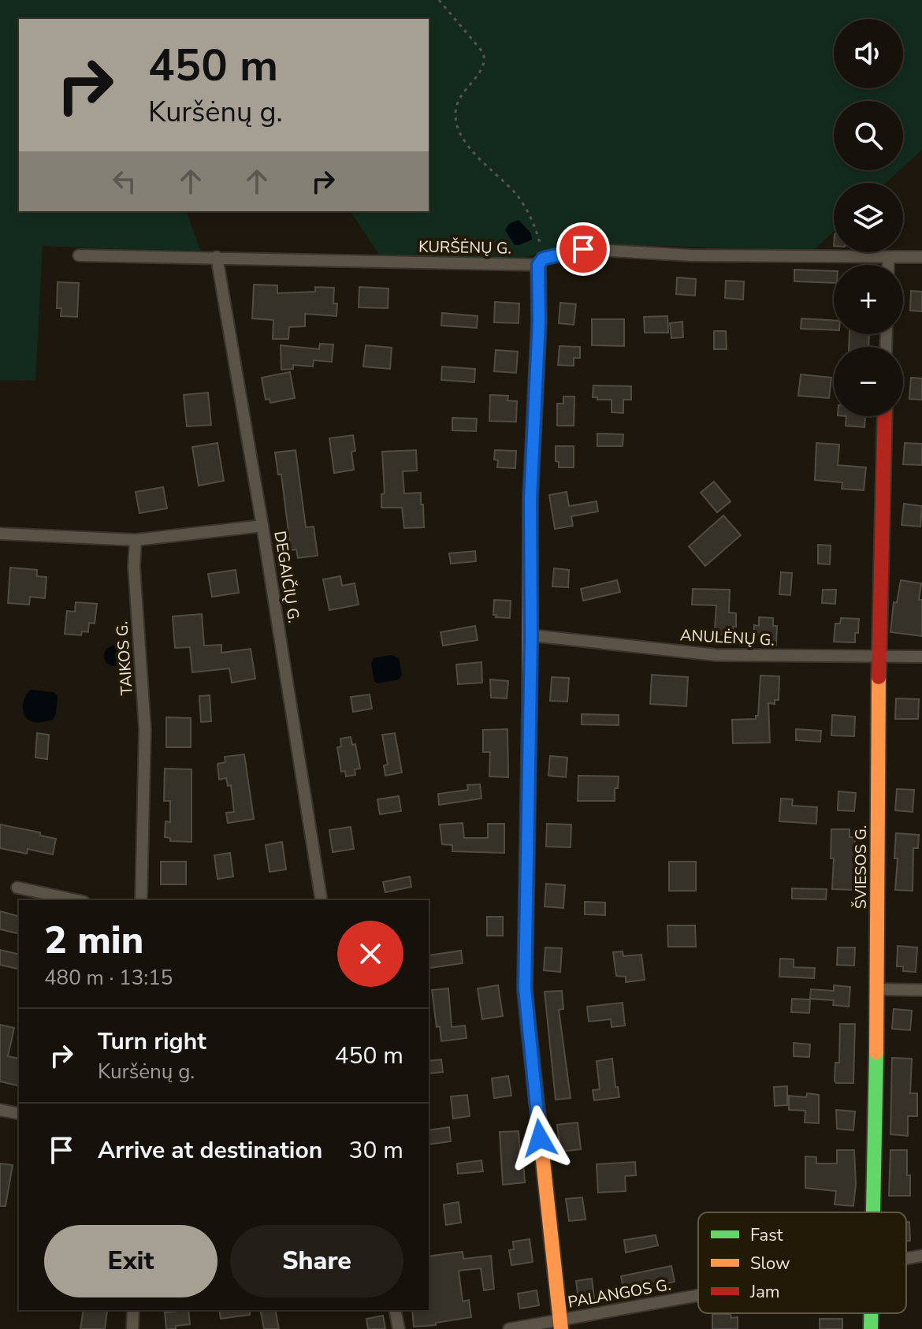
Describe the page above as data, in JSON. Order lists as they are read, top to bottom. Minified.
{"streets":{"street":["KURŠĖNŲ G.","DEGAIČIŲ G.","ANULĖNŲ G.","TAIKOS G.","ŠVIESOS G.","PALANGOS G."]},"crossings":[["KURŠĖNŲ G.","DEGAIČIŲ G."],["ANULĖNŲ G.","ŠVIESOS G."]],"legend":["Fast","Slow","Jam"],"page":{"map_buttons":["+","−"],"turn":["450 m","Kuršėnų g."],"heading":["2 min","480 m · 13:15"],"list":[{"name":"Turn right","note":"Kuršėnų g.","value":"450 m"},{"name":"Arrive at destination","value":"30 m"}],"buttons":["Exit","Share"]}}
